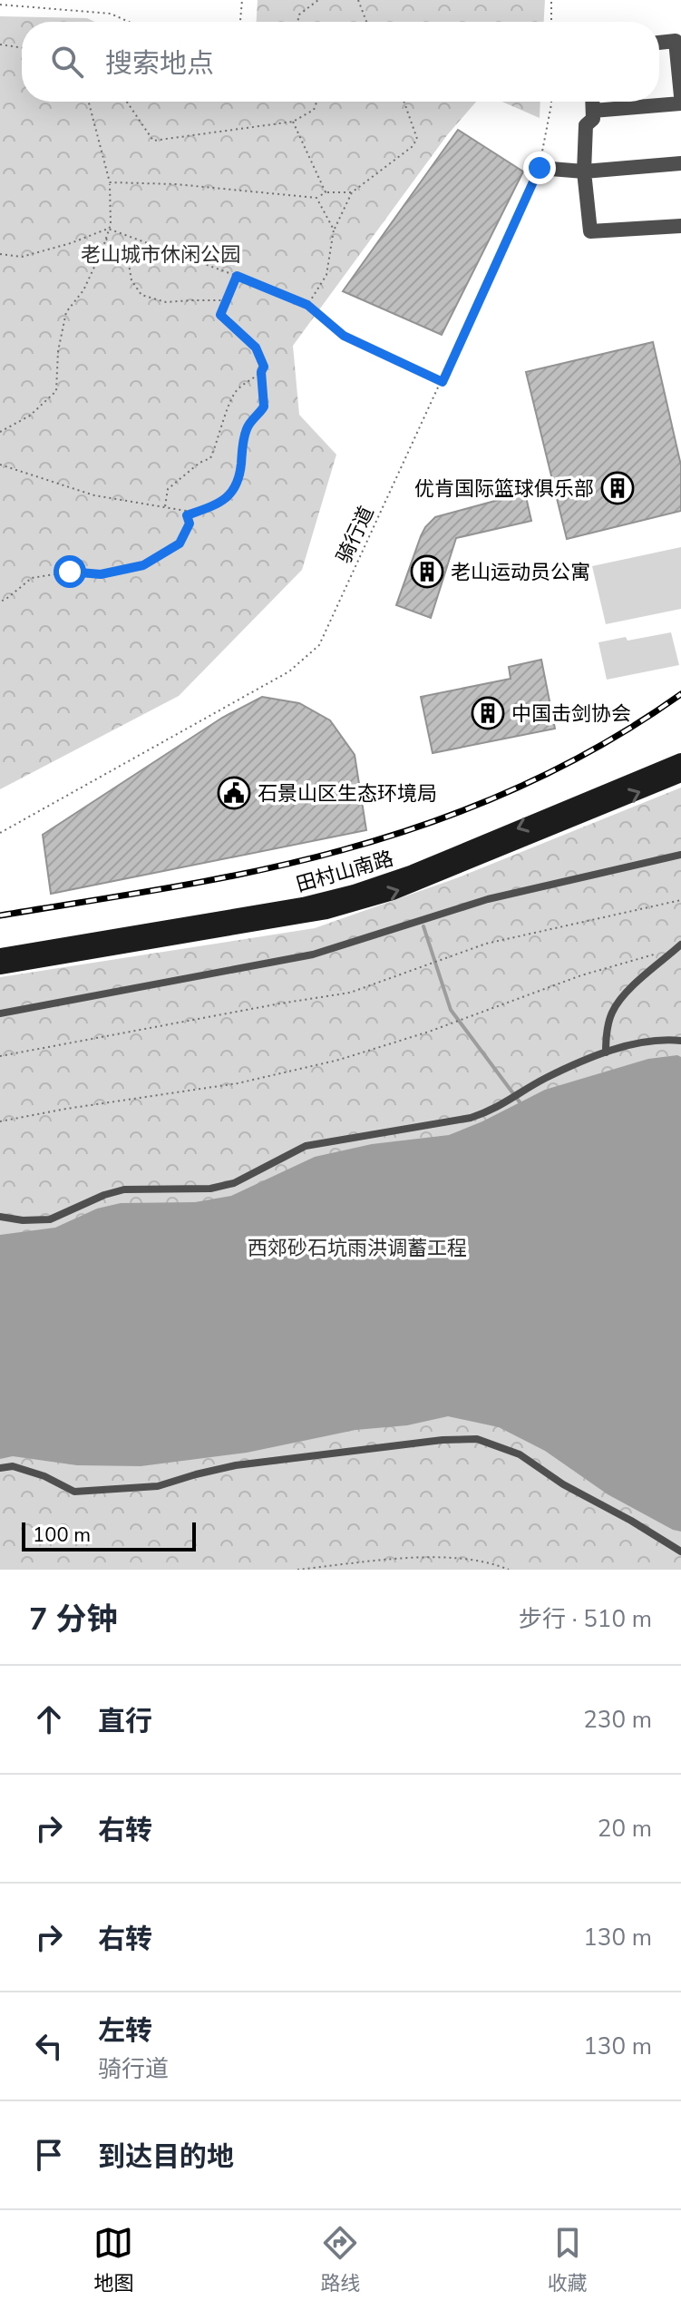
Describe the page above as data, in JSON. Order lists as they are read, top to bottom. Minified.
{"streets":{"main road":["田村山南路"],"path":["骑行道"]},"parks":["老山城市休闲公园","西郊砂石坑雨洪调蓄工程"],"places":{"building":["优肯国际篮球俱乐部","老山运动员公寓","中国击剑协会"],"public building":["石景山区生态环境局"]},"scale_bar":"100 m","page":{"search":"搜索地点","scale":"100 m","heading":["7 分钟","步行 · 510 m"],"list":[["直行","230 m"],["右转","20 m"],["右转","130 m"],["左转","骑行道","130 m"],"到达目的地"],"nav":["地图","路线","收藏"]}}
